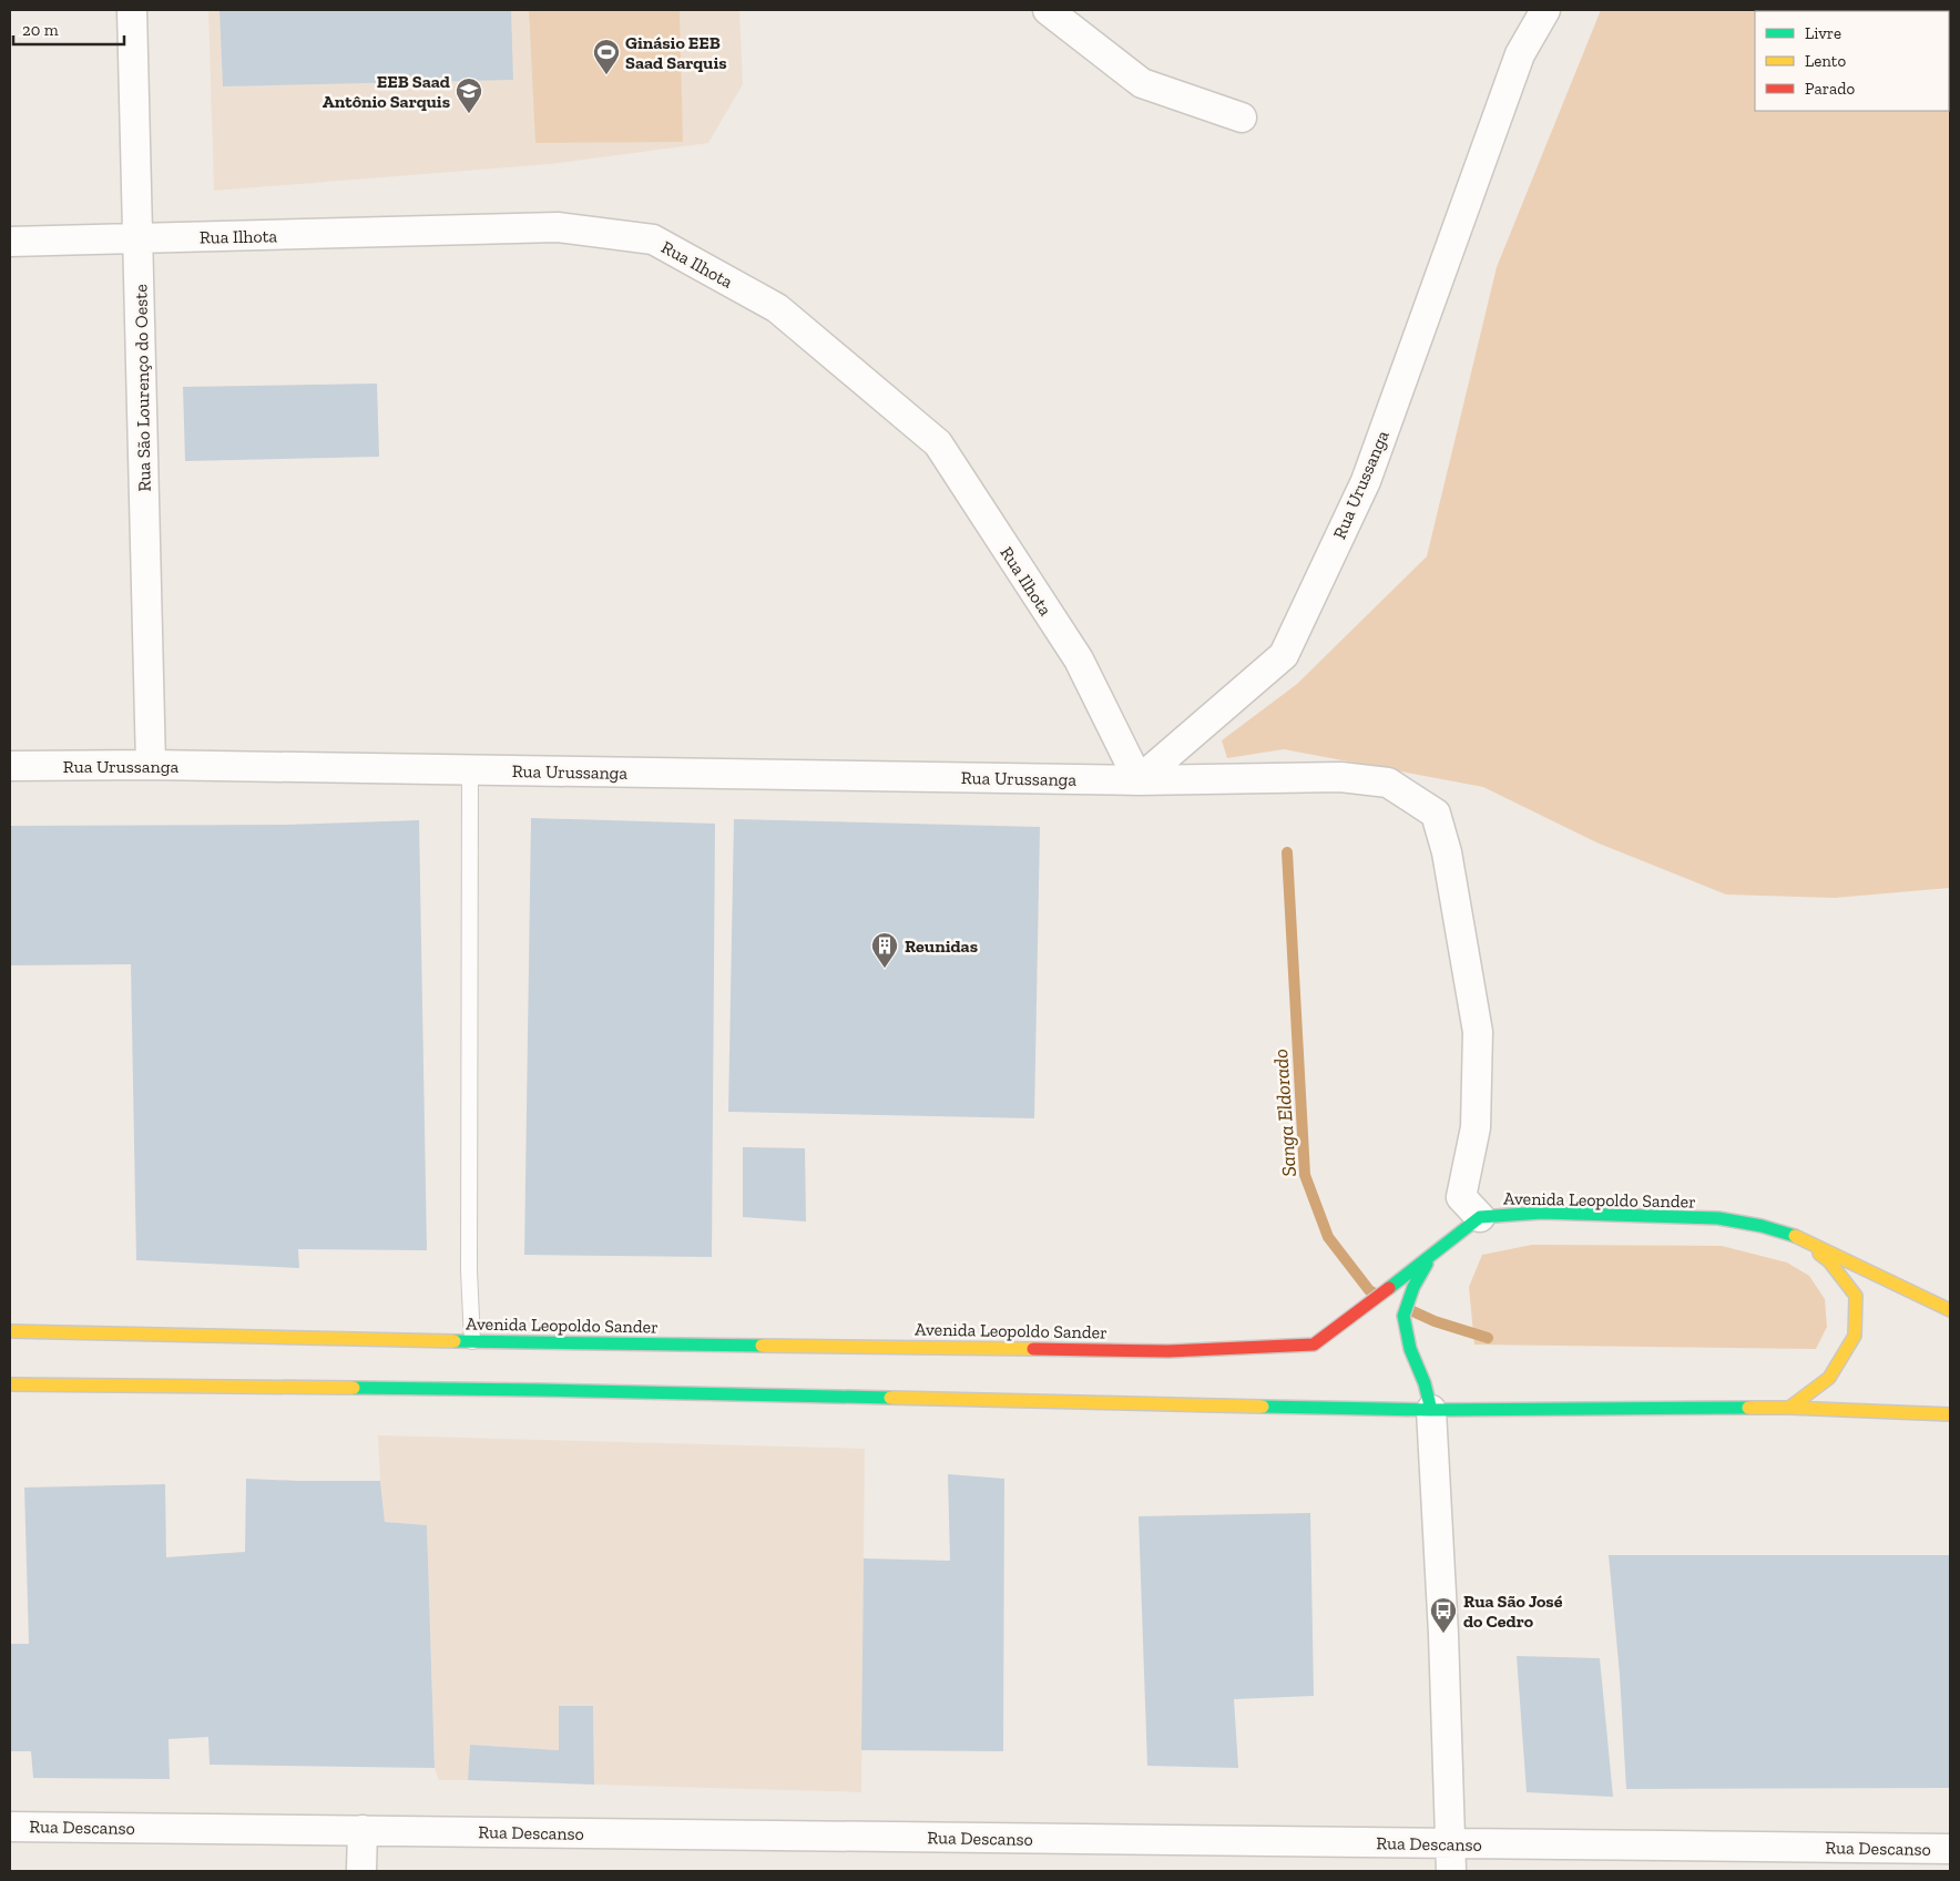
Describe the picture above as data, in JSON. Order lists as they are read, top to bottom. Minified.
{"streets":{"highway":["Avenida Leopoldo Sander"],"street":["Rua Ilhota","Rua São Lourenço do Oeste","Rua Urussanga","Rua Descanso"]},"crossings":[["Rua Ilhota","Rua São Lourenço do Oeste"],["Rua Ilhota","Rua Urussanga"],["Rua São Lourenço do Oeste","Rua Urussanga"]],"water":["Sanga Eldorado"],"places":{"sports":["Ginásio EEB Saad Sarquis"],"school or university":["EEB Saad Antônio Sarquis"],"building":["Reunidas"],"bus stop":["Rua São José do Cedro"]},"legend":["Livre","Lento","Parado"],"scale_bar":"20 m"}
